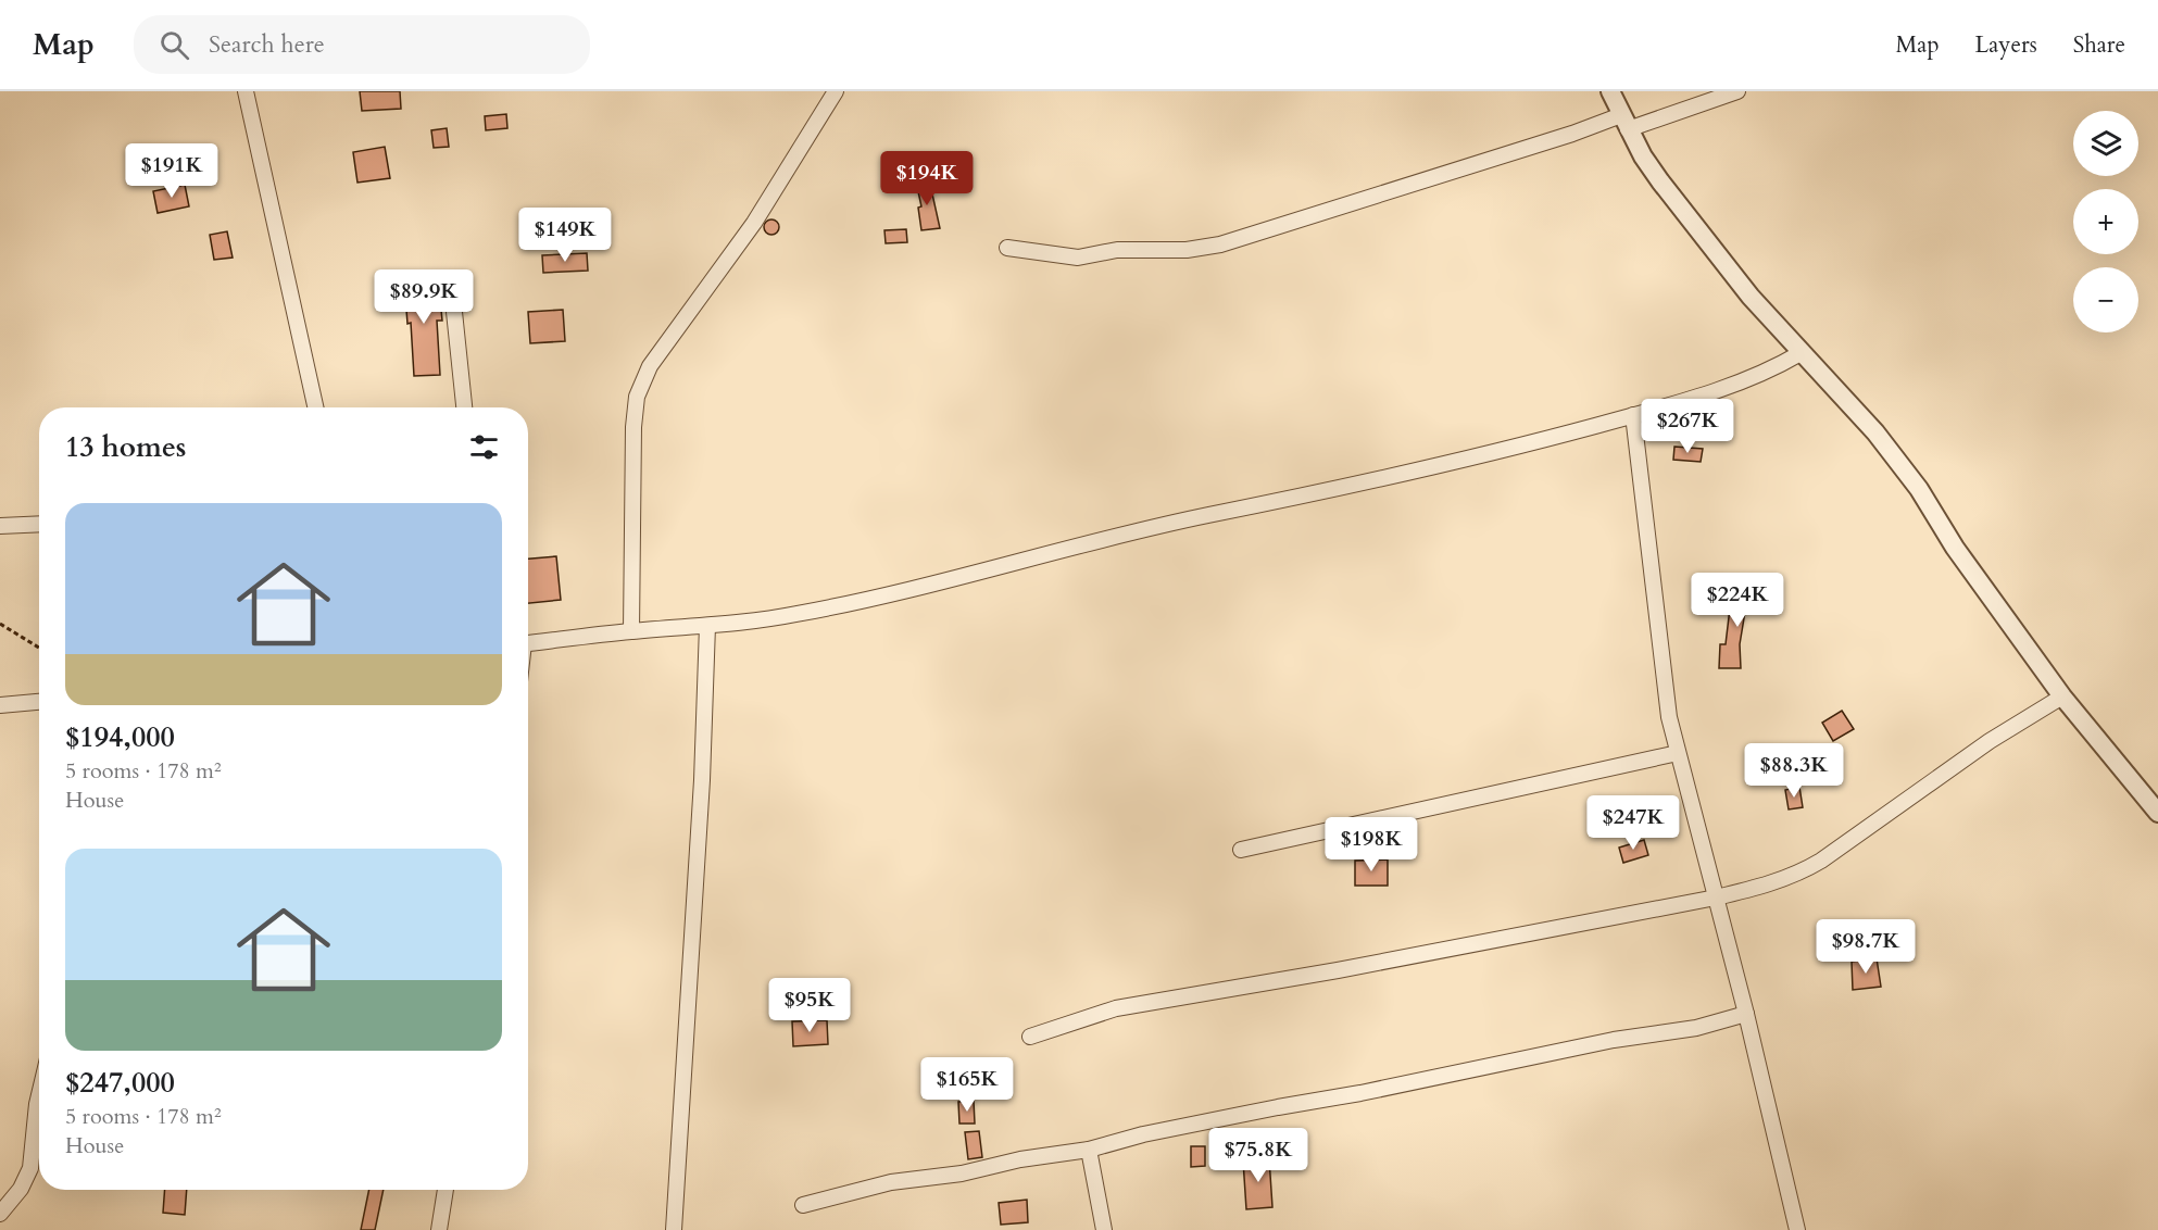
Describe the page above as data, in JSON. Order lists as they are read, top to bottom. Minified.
{"page":{"header":"Map","search":"Search here","nav":["Map","Layers","Share"],"map_buttons":["+","−"],"price":["$191K","$194K","$149K","$89.9K","$267K","$224K","$88.3K","$247K","$198K","$98.7K","$95K","$165K","$75.8K"],"heading":"13 homes","list":[{"name":"$194,000","note":"5 rooms · 178 m² · House"},{"name":"$247,000","note":"5 rooms · 178 m² · House"}]}}
